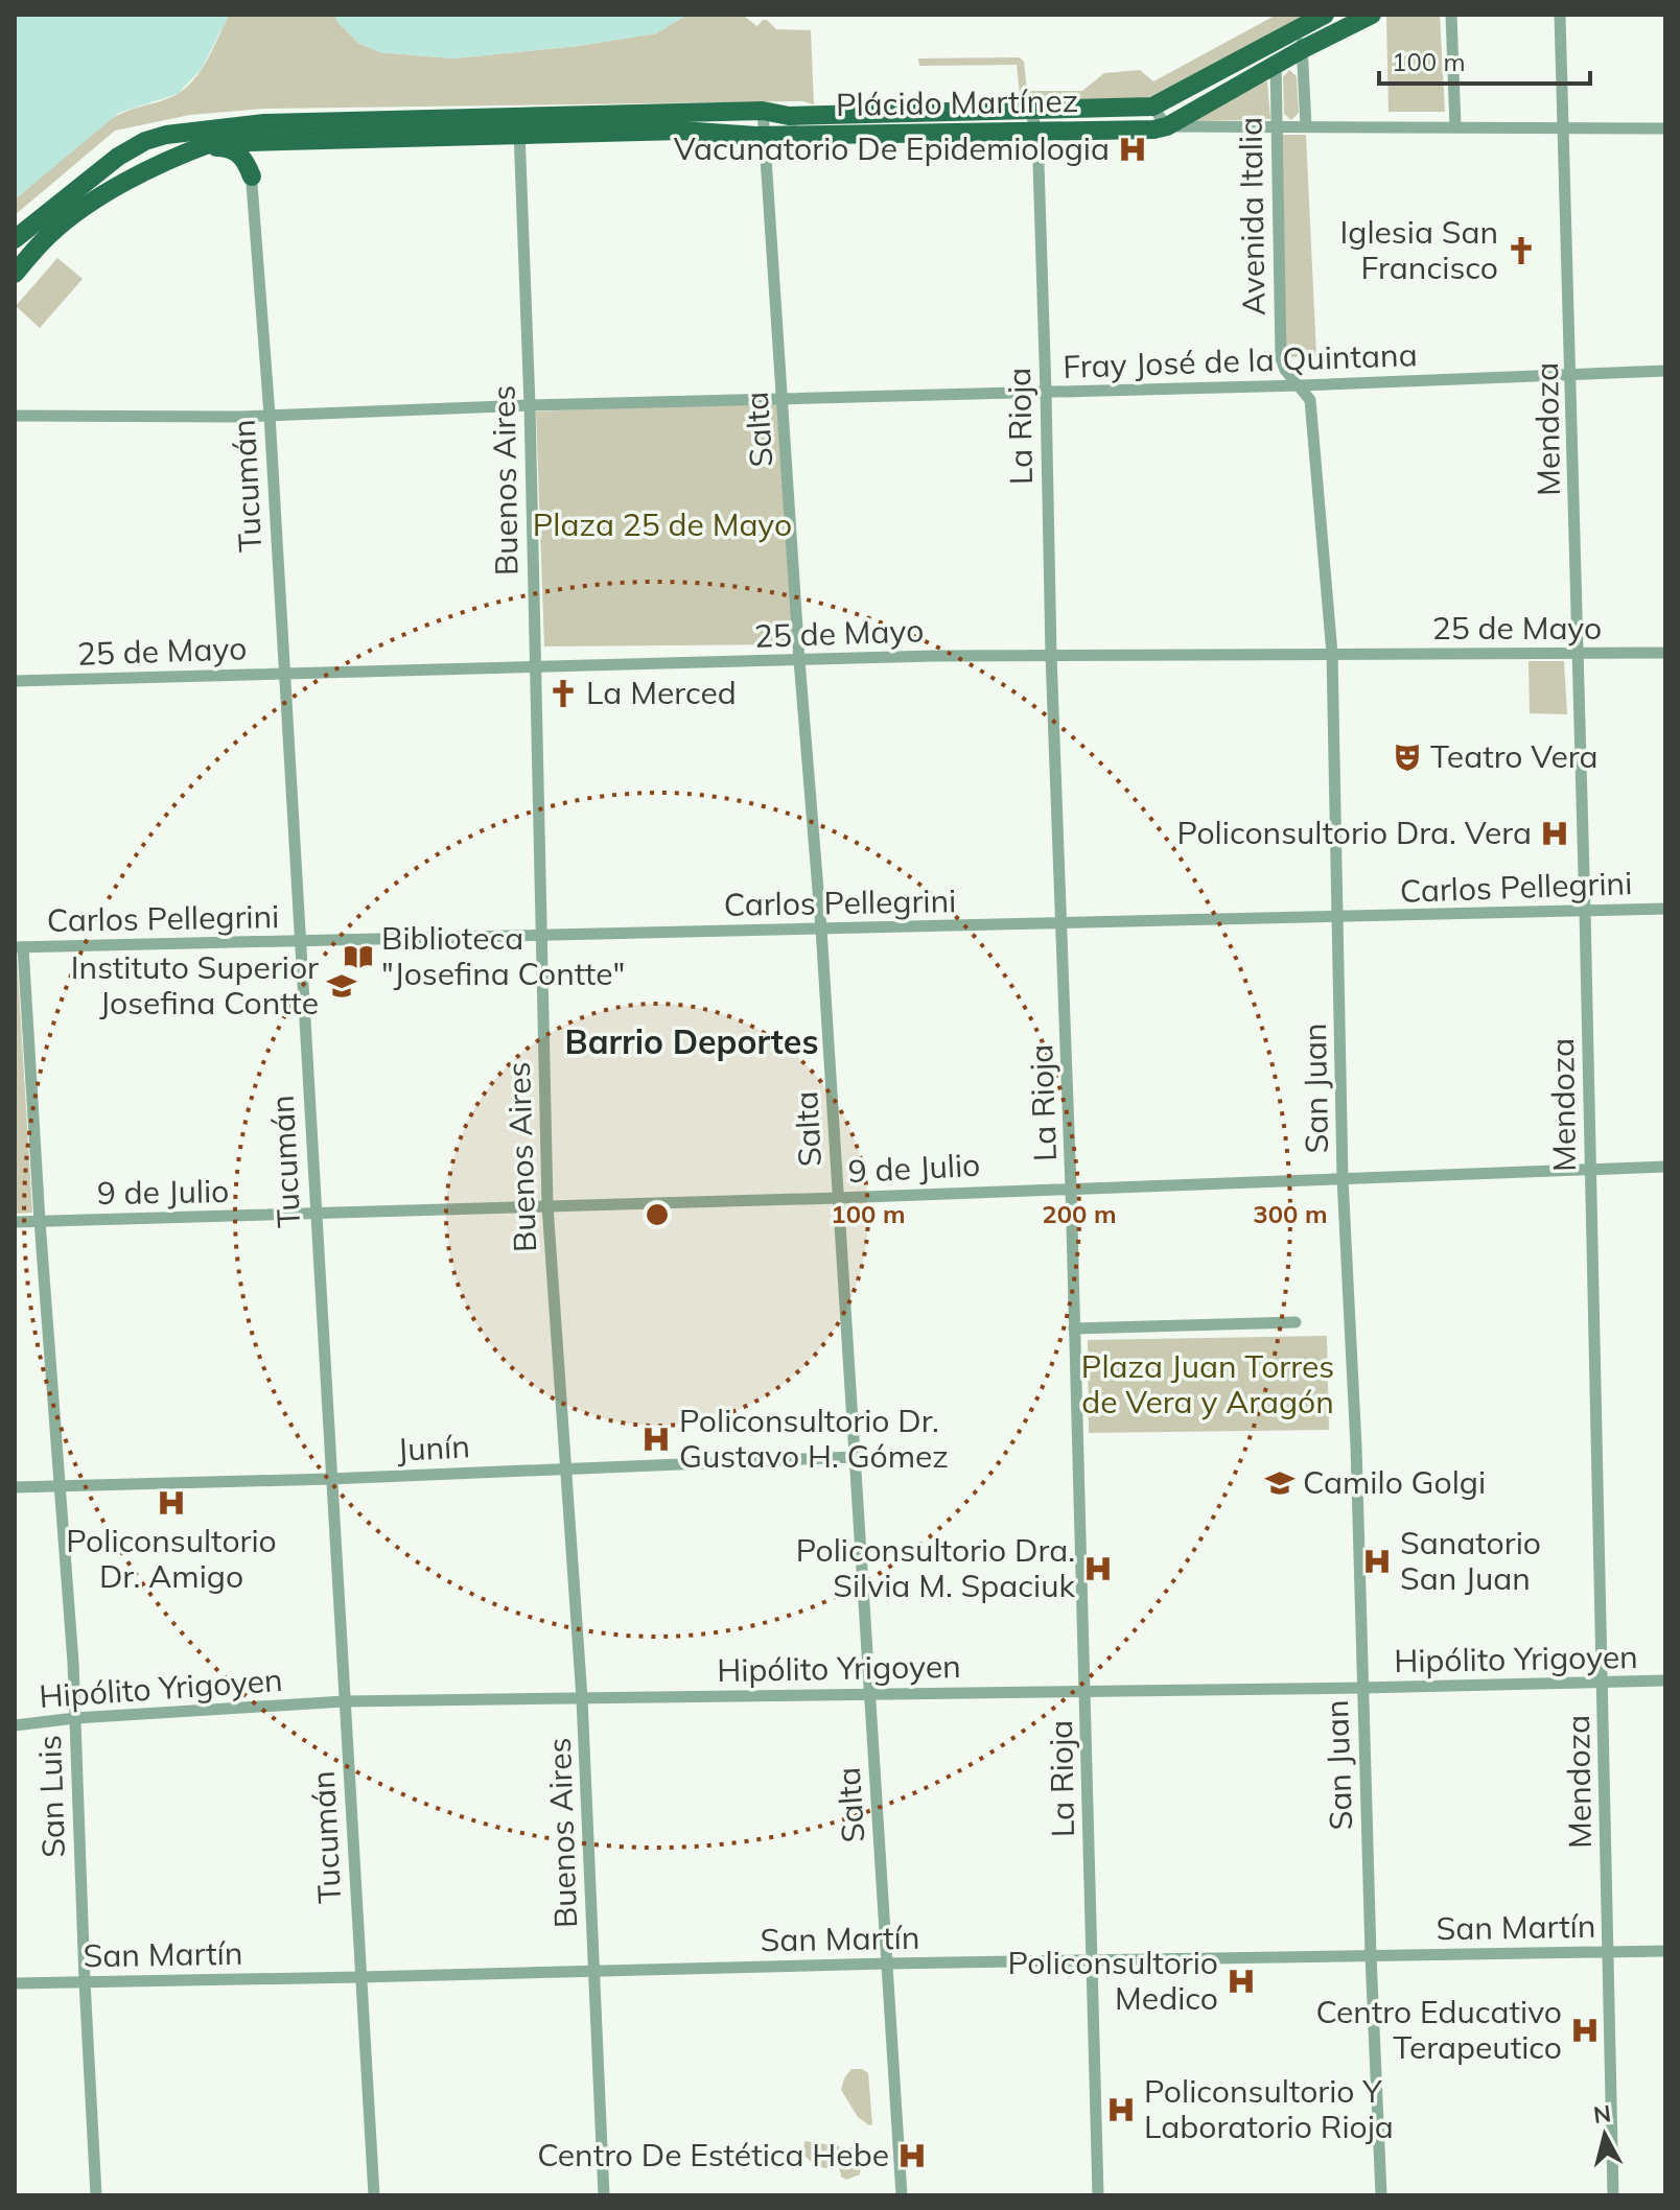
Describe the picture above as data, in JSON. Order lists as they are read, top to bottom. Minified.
{"streets":{"main road":["Plácido Martínez"],"street":["Avenida Italia","Fray José de la Quintana","La Rioja","Salta","Mendoza","Buenos Aires","Tucumán","25 de Mayo","Carlos Pellegrini","San Juan","9 de Julio","Junín","Hipólito Yrigoyen","San Luis","San Martín"]},"crossings":[["Plácido Martínez","Avenida Italia"],["Plácido Martínez","La Rioja"],["Plácido Martínez","Salta"],["Plácido Martínez","Mendoza"],["Plácido Martínez","Buenos Aires"],["Plácido Martínez","Tucumán"],["Avenida Italia","Fray José de la Quintana"],["Avenida Italia","San Juan"],["Fray José de la Quintana","La Rioja"],["Fray José de la Quintana","Salta"],["Fray José de la Quintana","Mendoza"],["Fray José de la Quintana","Buenos Aires"],["Fray José de la Quintana","Tucumán"],["Fray José de la Quintana","San Juan"],["La Rioja","25 de Mayo"],["La Rioja","Carlos Pellegrini"],["La Rioja","9 de Julio"],["La Rioja","Hipólito Yrigoyen"],["La Rioja","San Martín"],["Salta","25 de Mayo"],["Salta","Carlos Pellegrini"],["Salta","9 de Julio"],["Salta","Junín"],["Salta","Hipólito Yrigoyen"],["Salta","San Martín"],["Mendoza","25 de Mayo"],["Mendoza","Carlos Pellegrini"],["Mendoza","9 de Julio"],["Mendoza","Hipólito Yrigoyen"],["Mendoza","San Martín"],["Buenos Aires","25 de Mayo"],["Buenos Aires","Carlos Pellegrini"],["Buenos Aires","9 de Julio"],["Buenos Aires","Junín"],["Buenos Aires","Hipólito Yrigoyen"],["Buenos Aires","San Martín"],["Tucumán","25 de Mayo"],["Tucumán","Carlos Pellegrini"],["Tucumán","9 de Julio"],["Tucumán","Junín"],["Tucumán","Hipólito Yrigoyen"],["Tucumán","San Martín"],["25 de Mayo","San Juan"],["Carlos Pellegrini","San Juan"],["Carlos Pellegrini","San Luis"],["San Juan","9 de Julio"],["San Juan","Hipólito Yrigoyen"],["San Juan","San Martín"],["9 de Julio","San Luis"],["Junín","San Luis"],["Hipólito Yrigoyen","San Luis"],["San Luis","San Martín"]],"districts":["Barrio Deportes"],"parks":["Plaza 25 de Mayo","Plaza Juan Torres de Vera y Aragón"],"places":{"hospital":["Vacunatorio De Epidemiologia","Policonsultorio Dra. Vera","Policonsultorio Dr. Gustavo H. Gómez","Policonsultorio Dr. Amigo","Sanatorio San Juan","Policonsultorio Dra. Silvia M. Spaciuk","Policonsultorio Medico","Centro Educativo Terapeutico","Policonsultorio Y Laboratorio Rioja","Centro De Estética Hebe"],"church":["Iglesia San Francisco","La Merced"],"theatre":["Teatro Vera"],"library":["Biblioteca \"Josefina Contte\""],"school or university":["Instituto Superior Josefina Contte","Camilo Golgi"]},"scale_bar":"100 m","north":"top","rings":["100 m","200 m","300 m"]}
